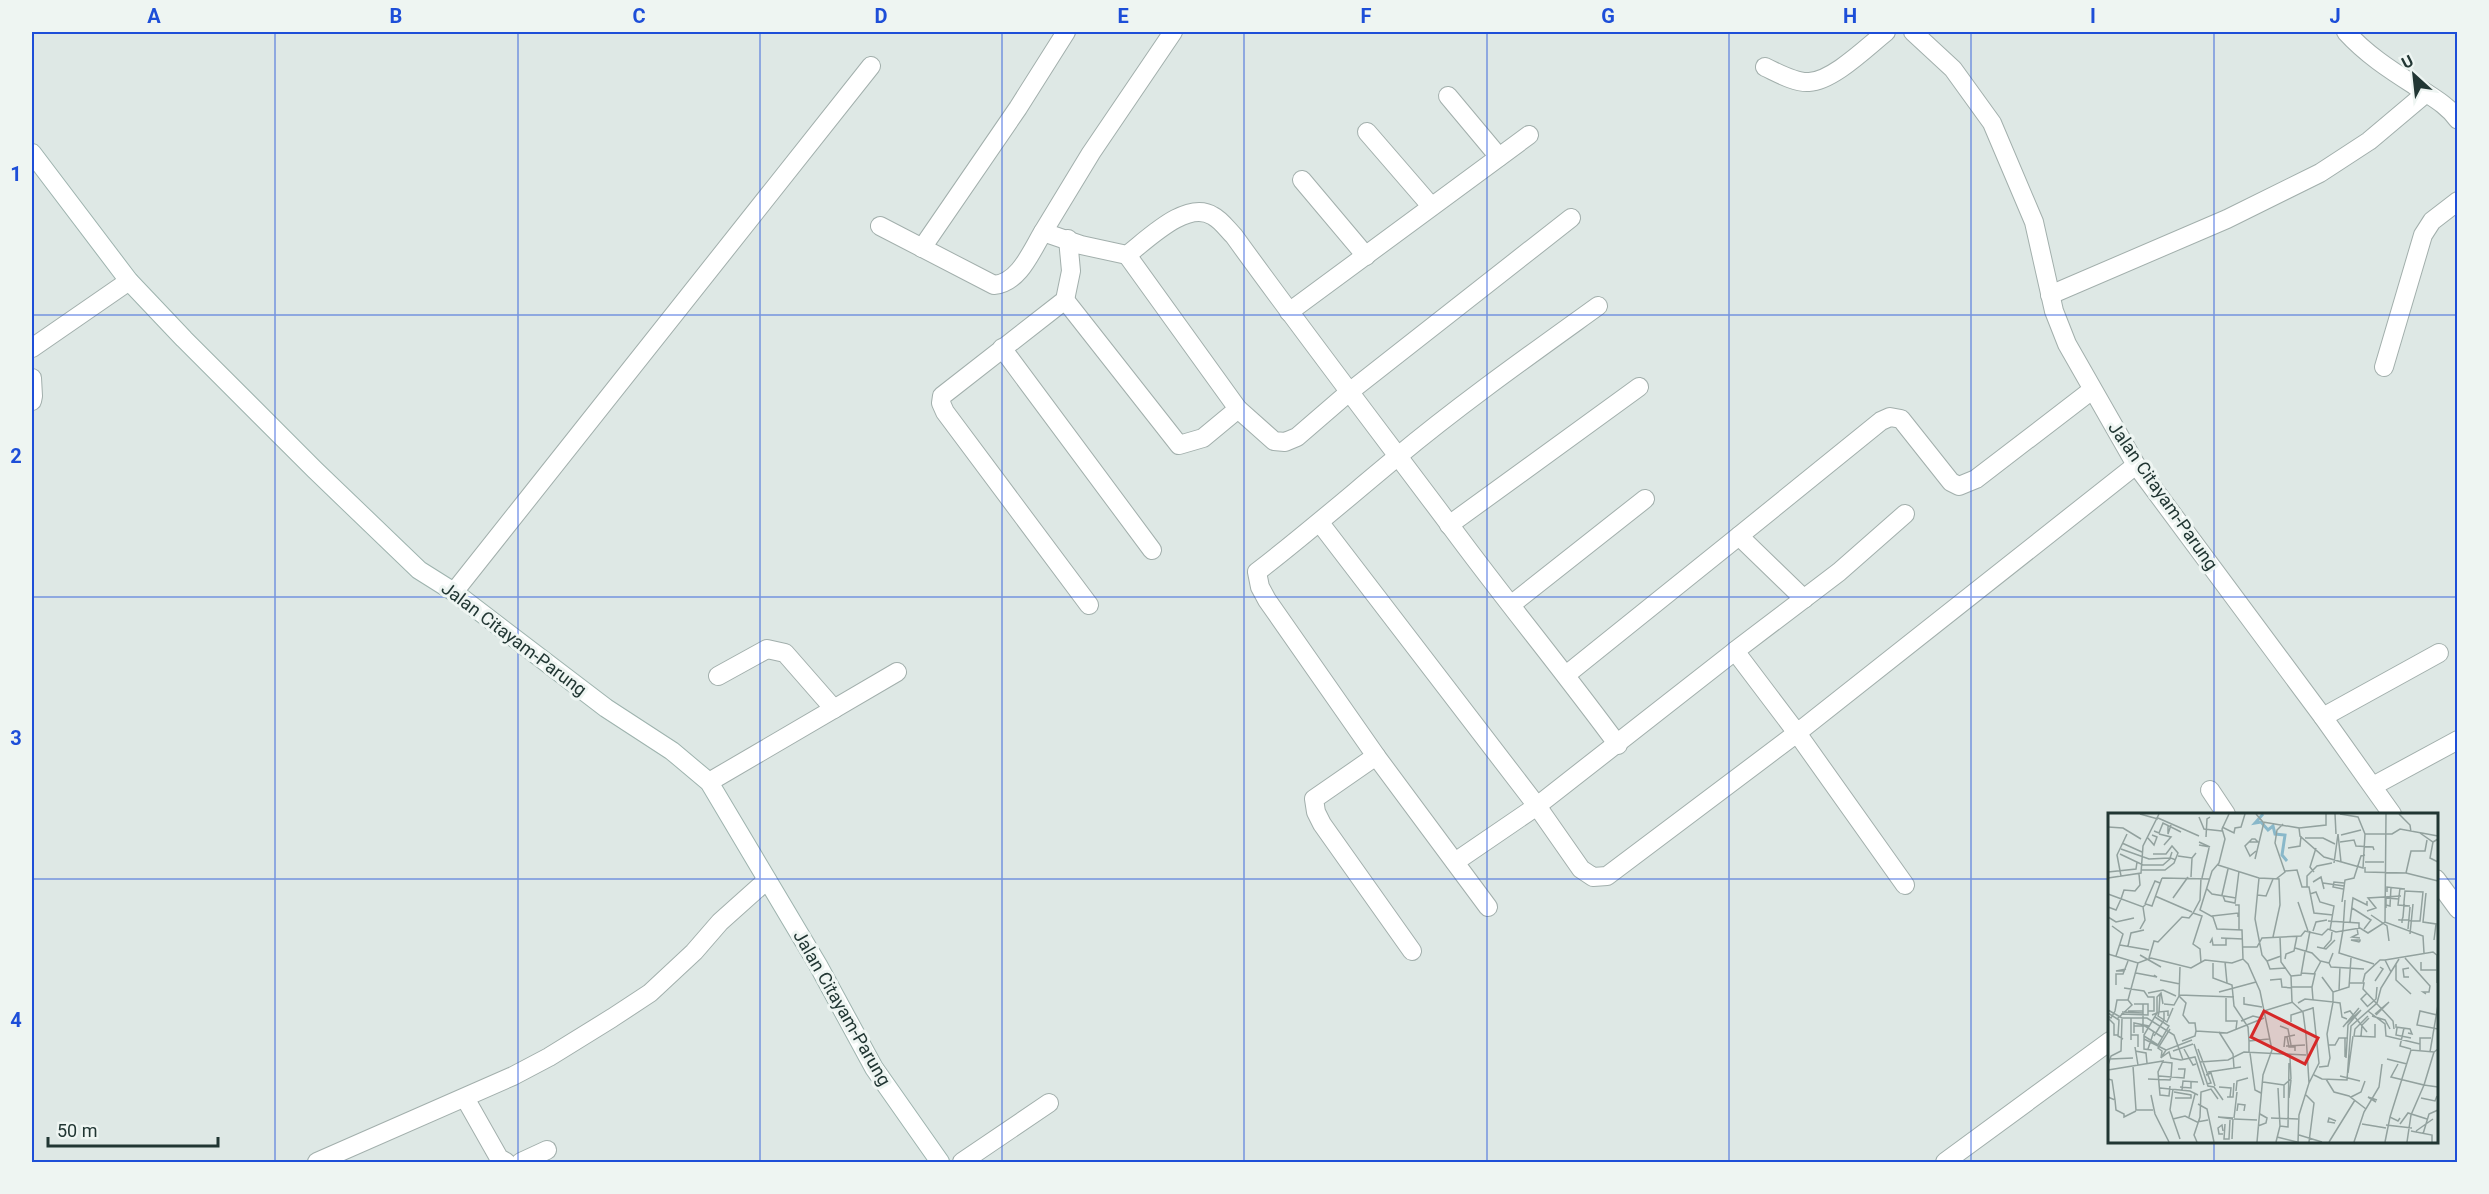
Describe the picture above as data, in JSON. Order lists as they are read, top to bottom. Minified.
{"streets":{"street":["Jalan Citayam-Parung"]},"scale_bar":"50 m","north":"top left","grid":{"columns":["A","B","C","D","E","F","G","H","I","J"],"rows":["1","2","3","4"]}}
